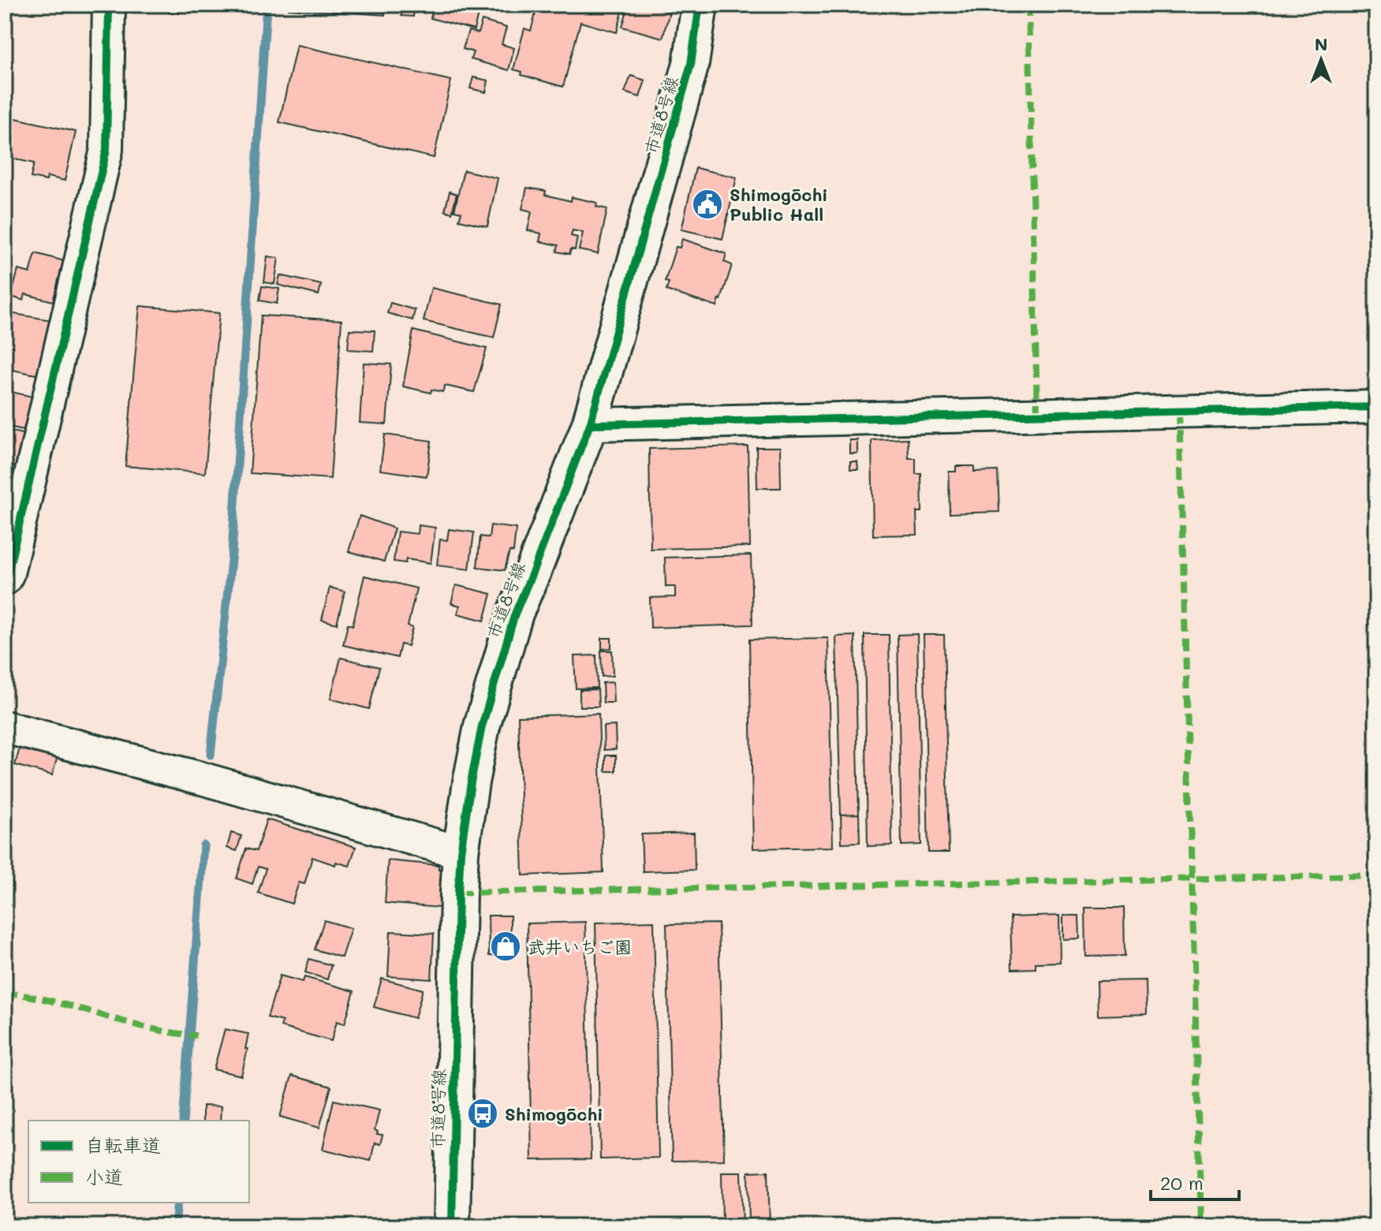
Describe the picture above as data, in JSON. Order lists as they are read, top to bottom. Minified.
{"streets":{"street":["市道8号線"]},"places":{"public building":["Shimogōchi Public Hall"],"shop":["武井いちご園"],"bus stop":["Shimogōchi"]},"legend":["自転車道","小道"],"scale_bar":"20 m","north":"top"}
